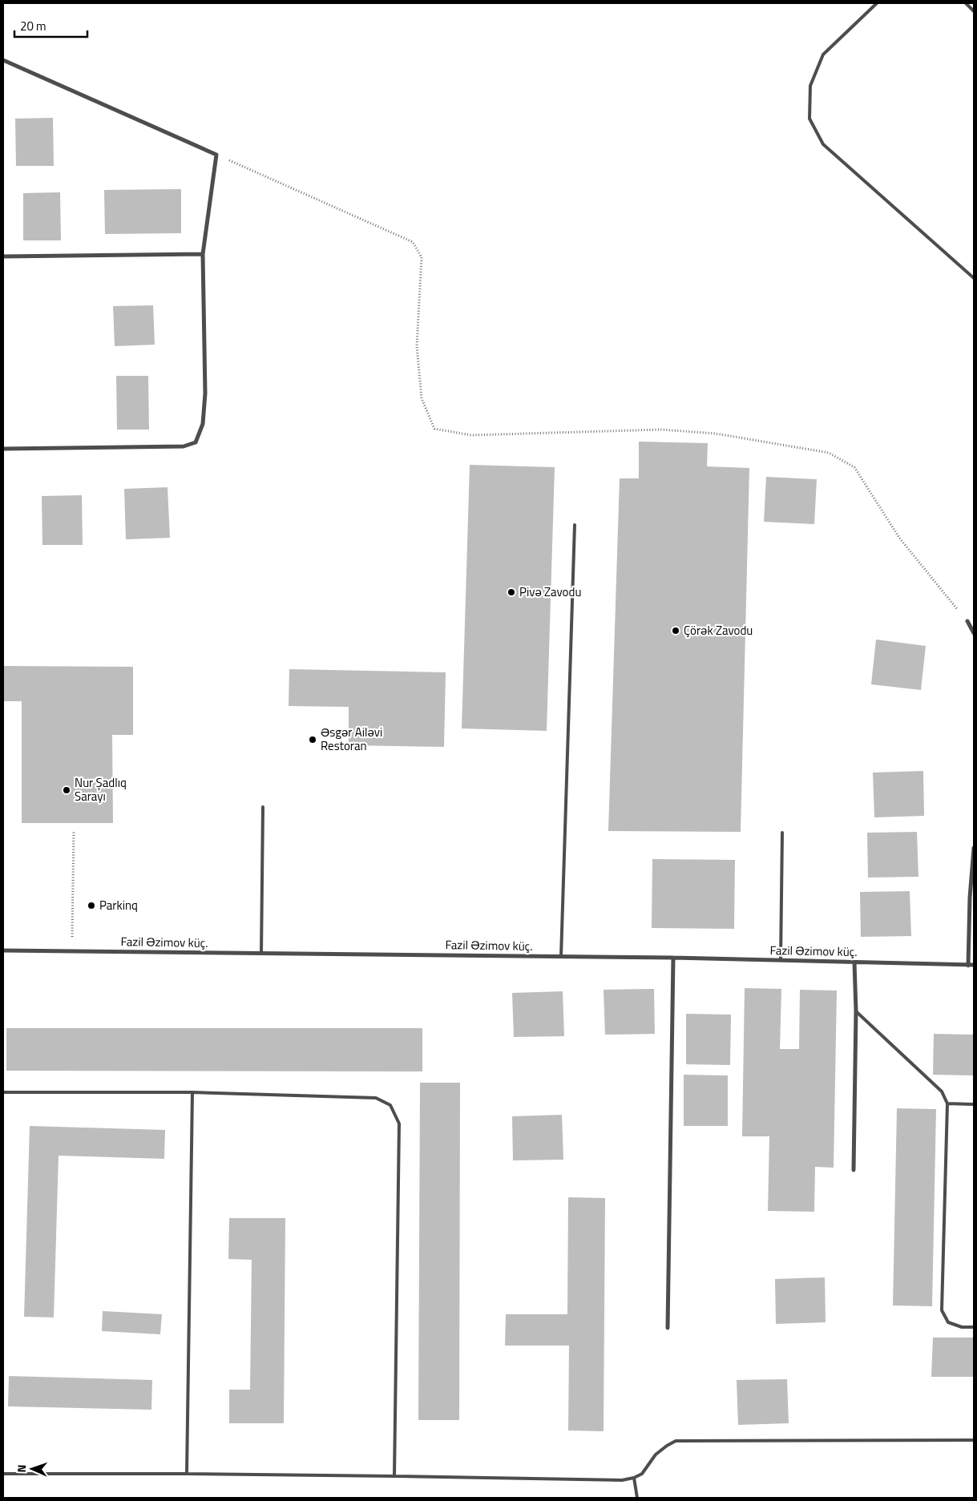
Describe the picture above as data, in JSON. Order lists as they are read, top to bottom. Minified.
{"streets":{"street":["Fazil Əzimov küç."]},"places":["Pivə Zavodu","Çörək Zavodu","Əsgər Ailəvi Restoran","Nur Şadlıq Sarayı","Parkinq"],"scale_bar":"20 m","north":"left"}
